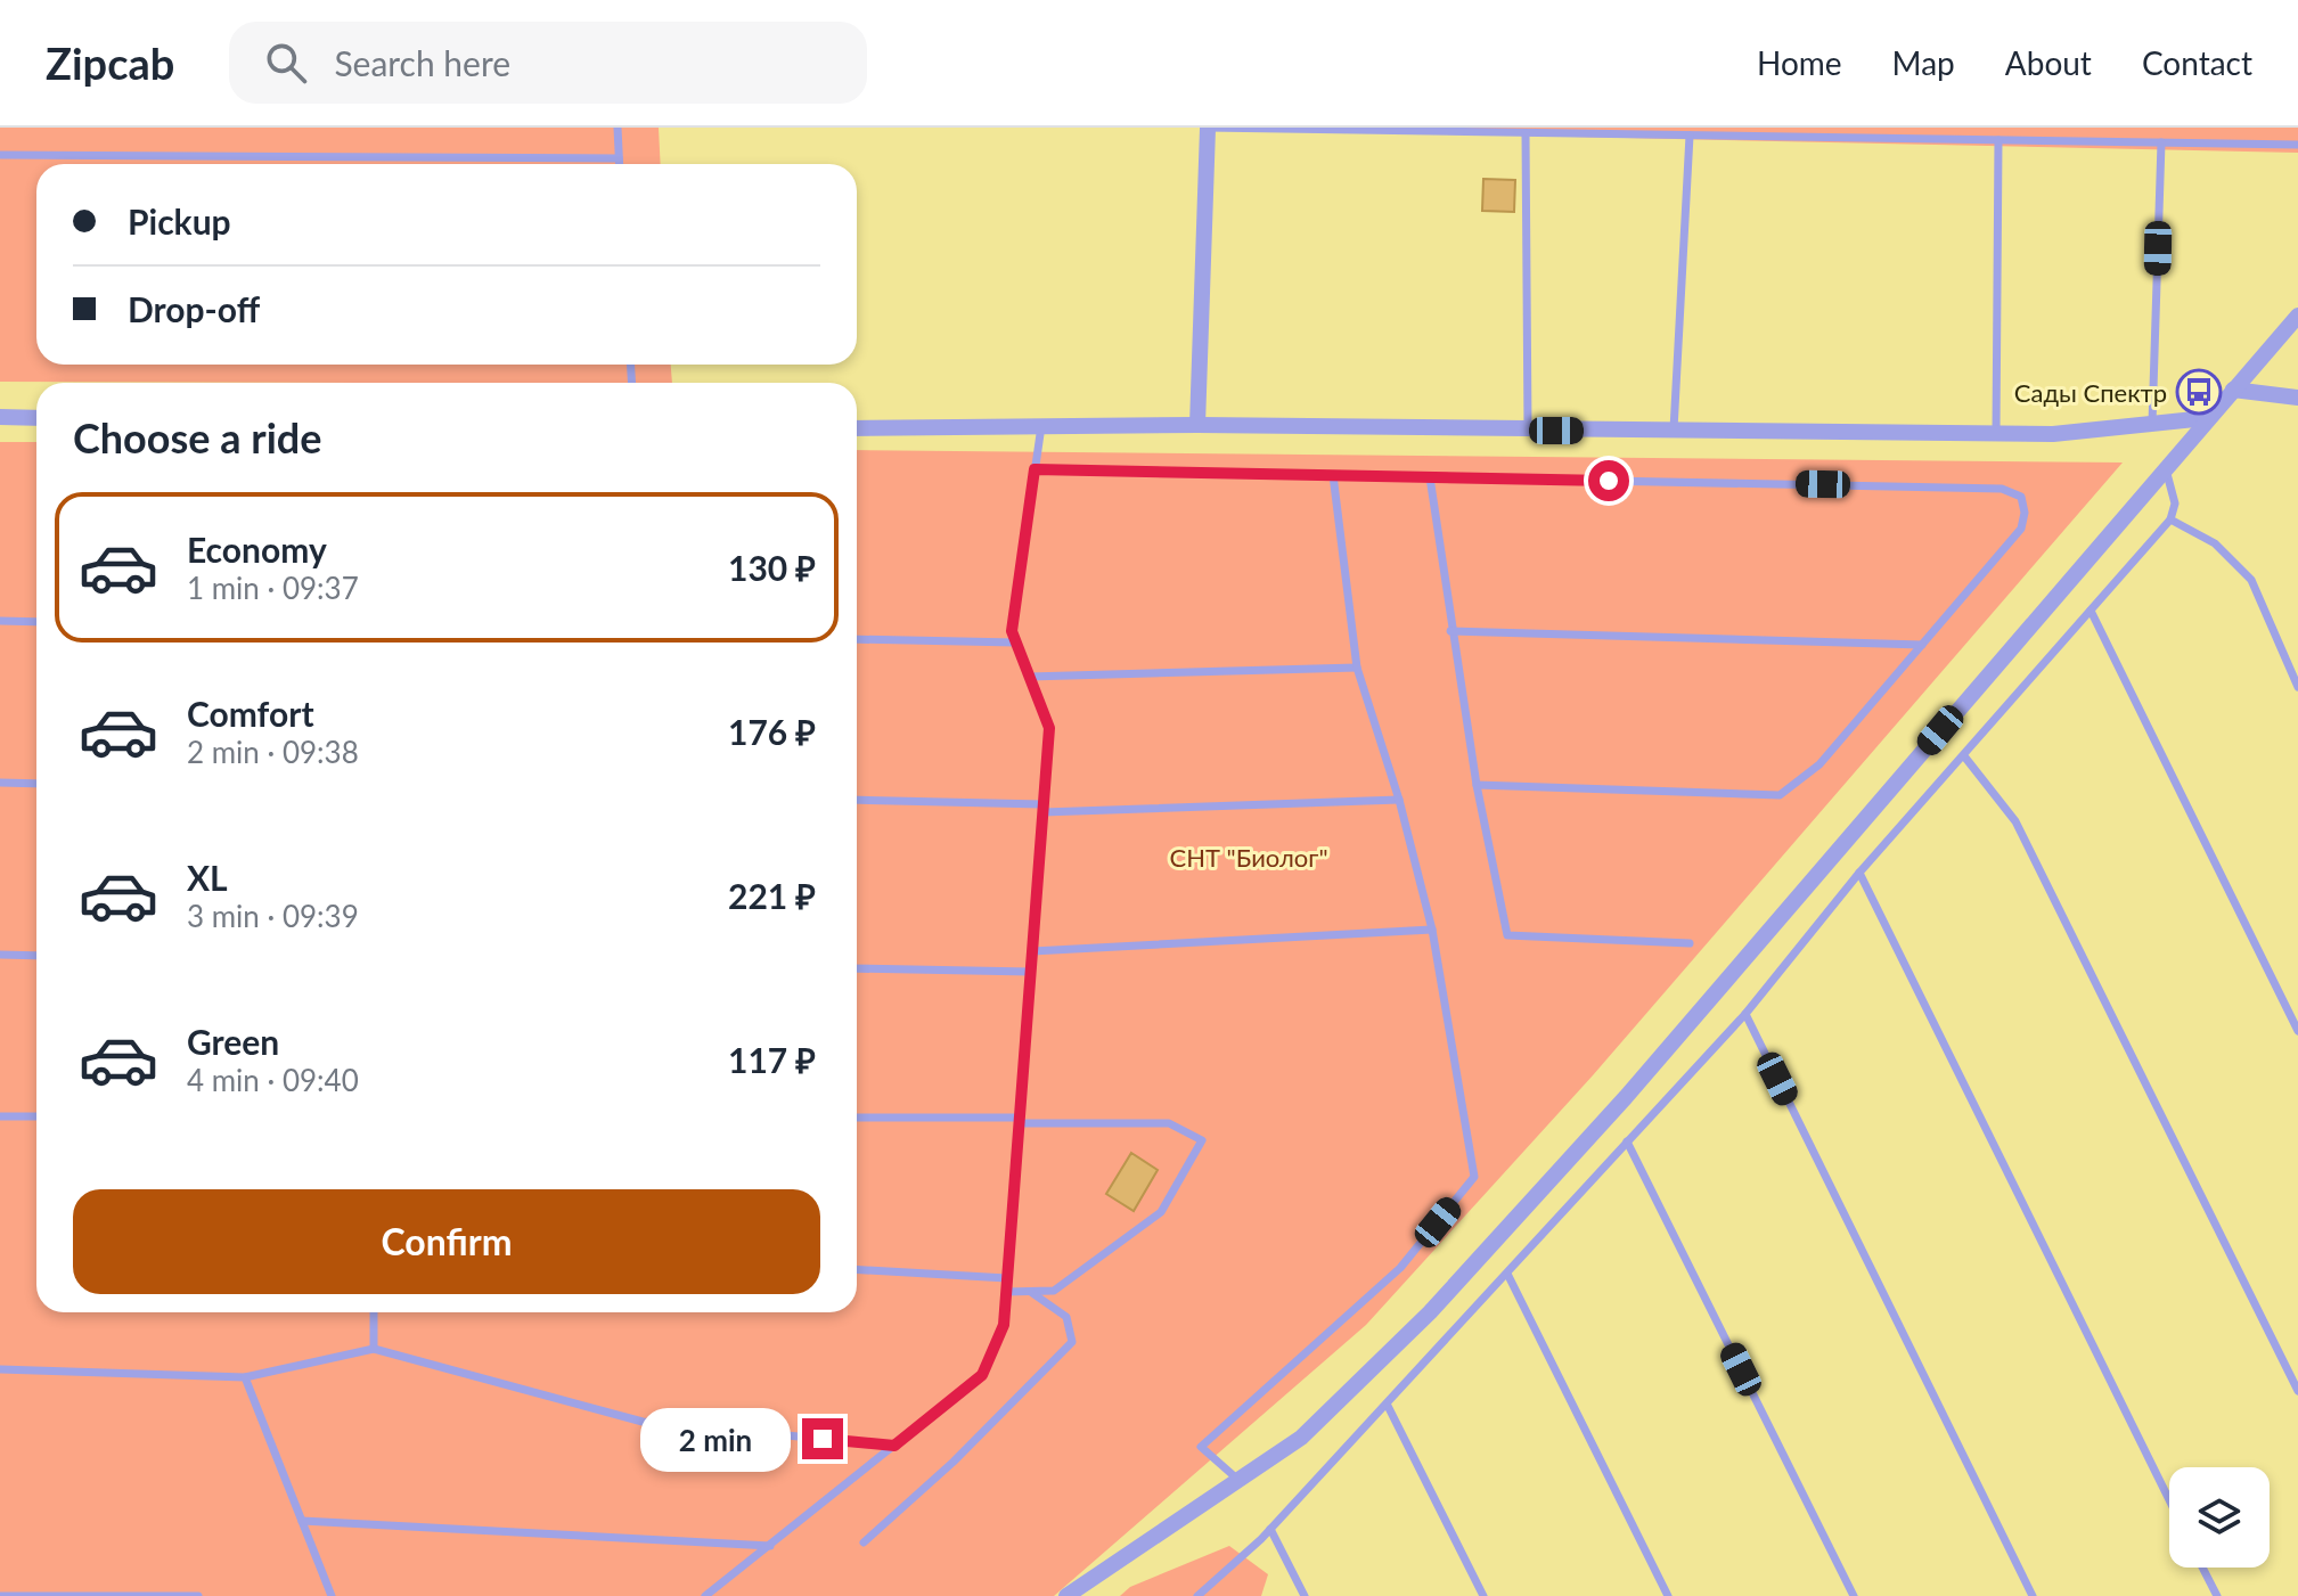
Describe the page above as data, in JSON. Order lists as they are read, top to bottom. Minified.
{"parks":["СНТ \"Биолог\""],"places":{"bus stop":["Сады Спектр"]},"page":{"header":"Zipcab","search":"Search here","nav":["Home","Map","About","Contact"],"banner":["Pickup","Drop-off"],"heading":"Choose a ride","list":[{"name":"Economy","note":"1 min · 09:37","value":"130 ₽"},{"name":"Comfort","note":"2 min · 09:38","value":"176 ₽"},{"name":"XL","note":"3 min · 09:39","value":"221 ₽"},{"name":"Green","note":"4 min · 09:40","value":"117 ₽"}],"buttons":"Confirm","bubble":"2 min"}}
